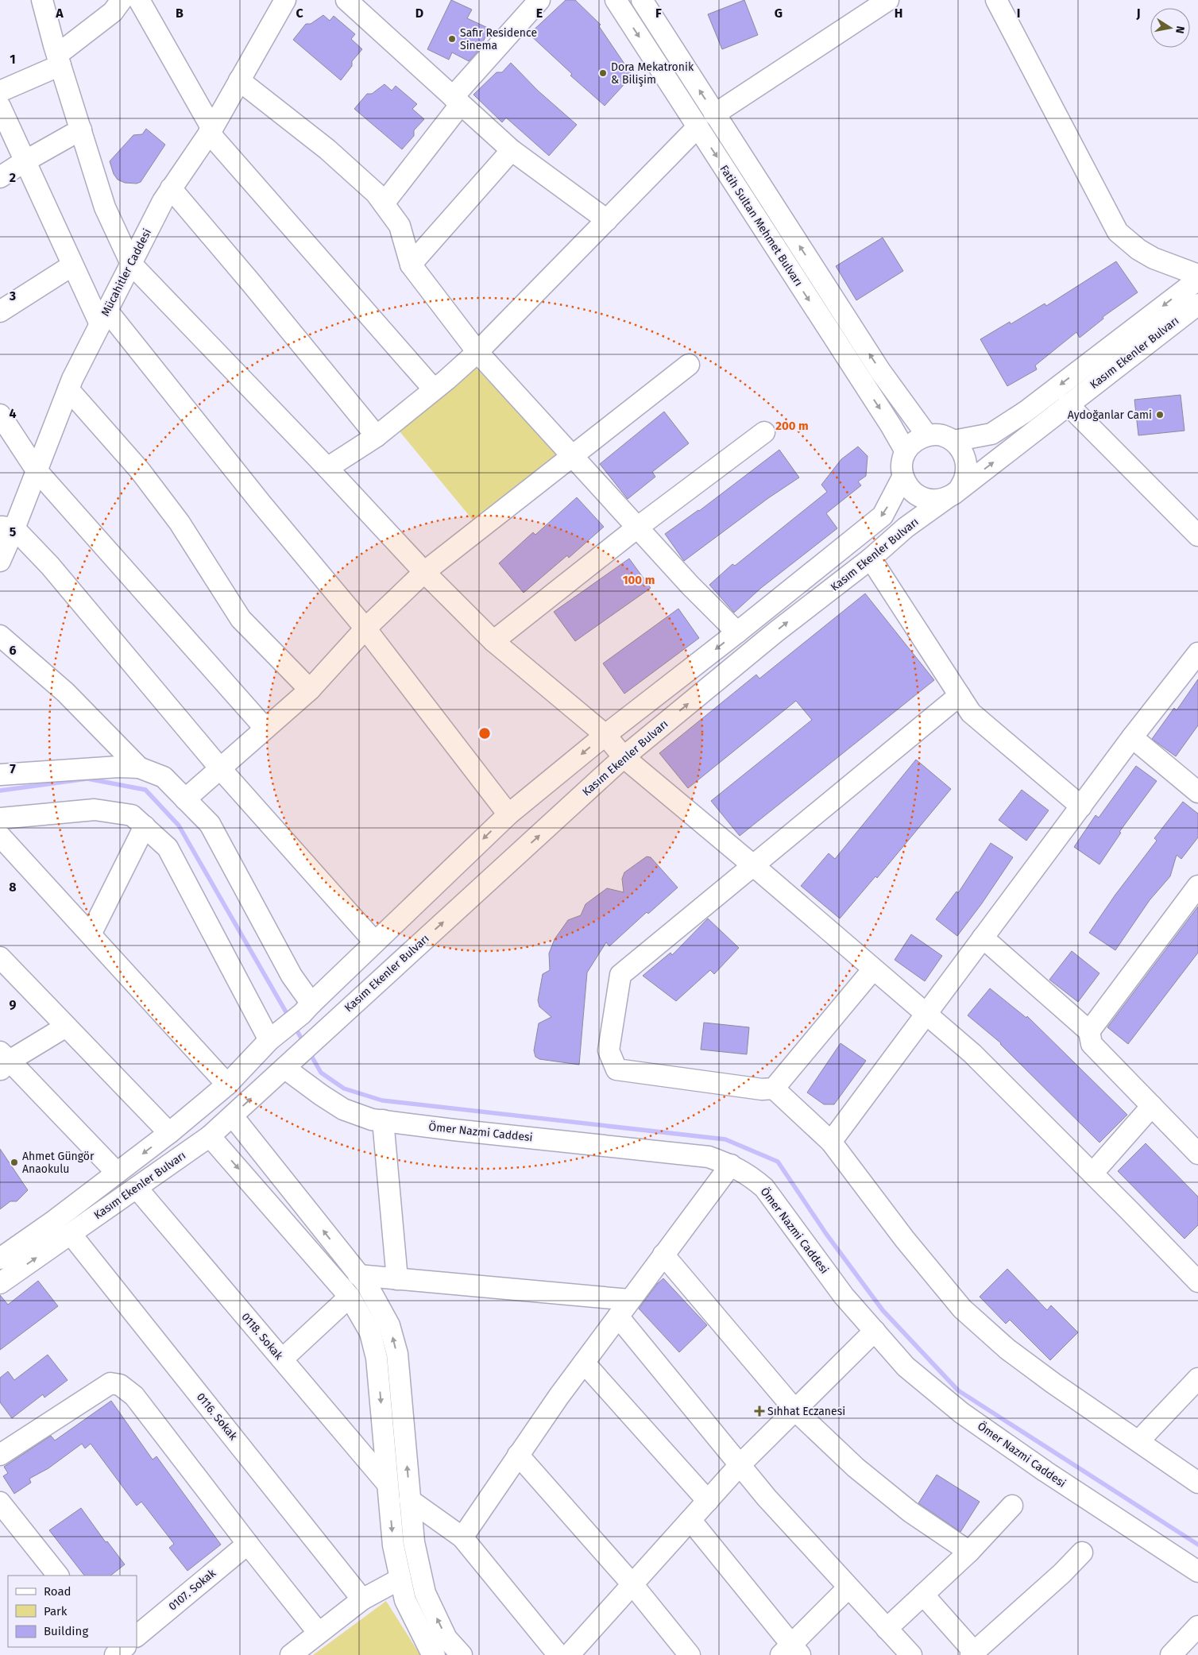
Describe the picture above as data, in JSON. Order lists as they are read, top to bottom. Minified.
{"streets":{"street":["Fatih Sultan Mehmet Bulvarı","Mücahitler Caddesi","Kasım Ekenler Bulvarı","Ömer Nazmi Caddesi","0118. Sokak","0116. Sokak","0107. Sokak"]},"crossings":[["Fatih Sultan Mehmet Bulvarı","Kasım Ekenler Bulvarı"],["Kasım Ekenler Bulvarı","Ömer Nazmi Caddesi"],["Kasım Ekenler Bulvarı","0118. Sokak"],["Kasım Ekenler Bulvarı","0116. Sokak"]],"places":{"other":["Safir Residence Sinema","Dora Mekatronik & Bilişim","Aydoğanlar Cami","Ahmet Güngör Anaokulu"],"health":["Sıhhat Eczanesi"]},"legend":["Road","Park","Building"],"north":"right","grid":{"columns":["A","B","C","D","E","F","G","H","I","J"],"rows":["1","2","3","4","5","6","7","8","9"]},"rings":["200 m","100 m"]}
